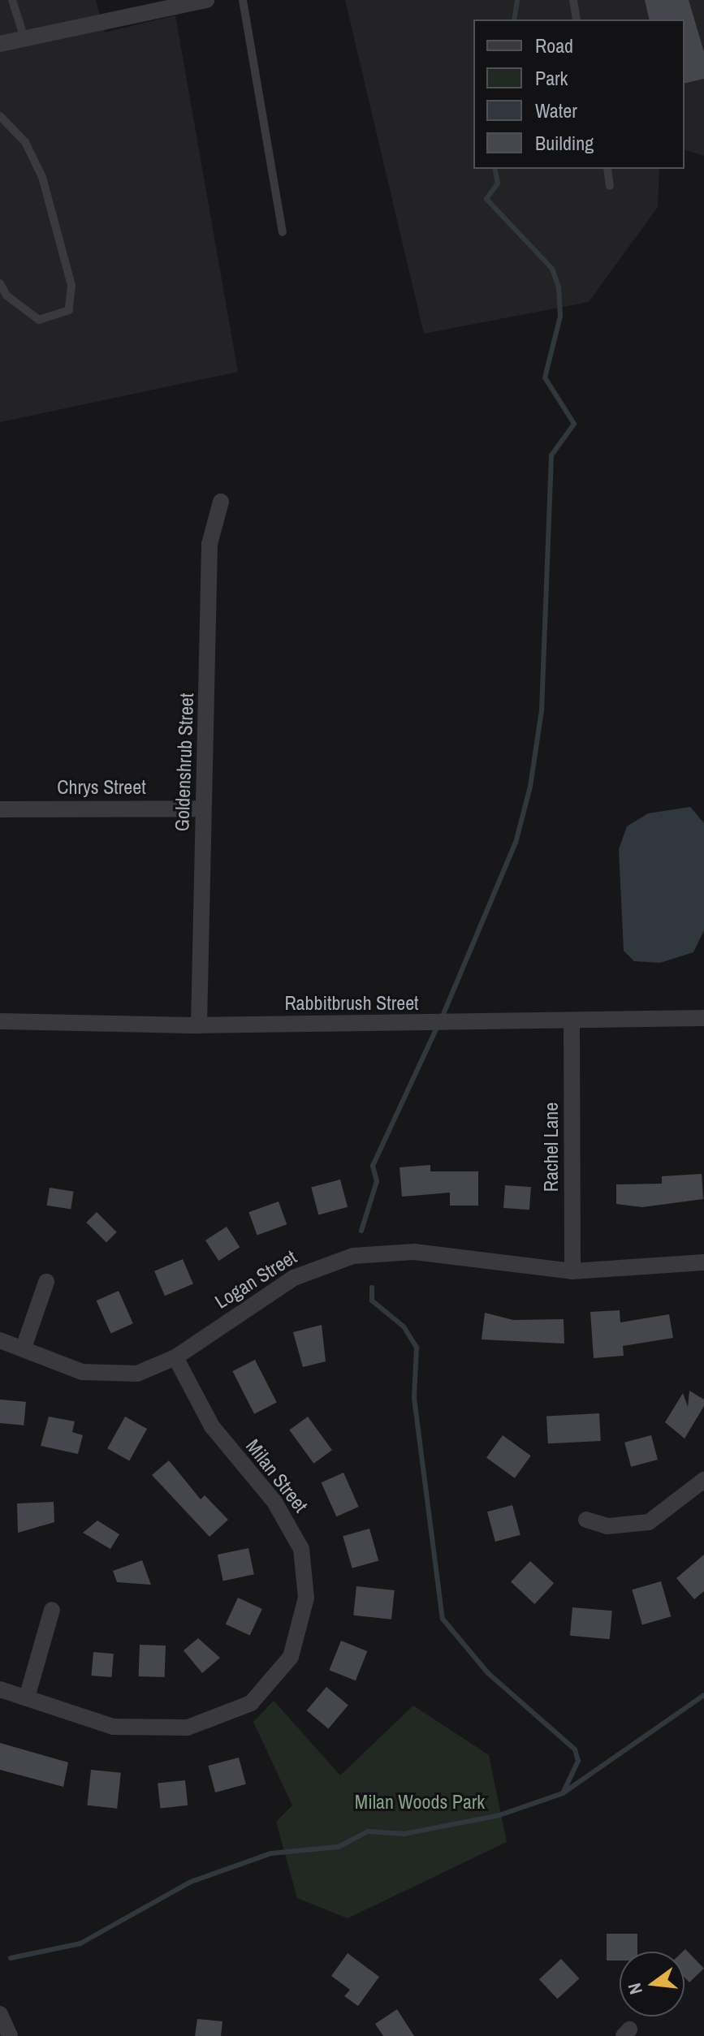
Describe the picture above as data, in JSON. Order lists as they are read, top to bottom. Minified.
{"streets":{"street":["Goldenshrub Street","Chrys Street","Rabbitbrush Street","Rachel Lane","Logan Street","Milan Street"]},"crossings":[["Goldenshrub Street","Chrys Street"],["Goldenshrub Street","Rabbitbrush Street"],["Rabbitbrush Street","Rachel Lane"],["Rachel Lane","Logan Street"],["Logan Street","Milan Street"]],"parks":["Milan Woods Park"],"legend":["Road","Park","Water","Building"],"north":"left"}
